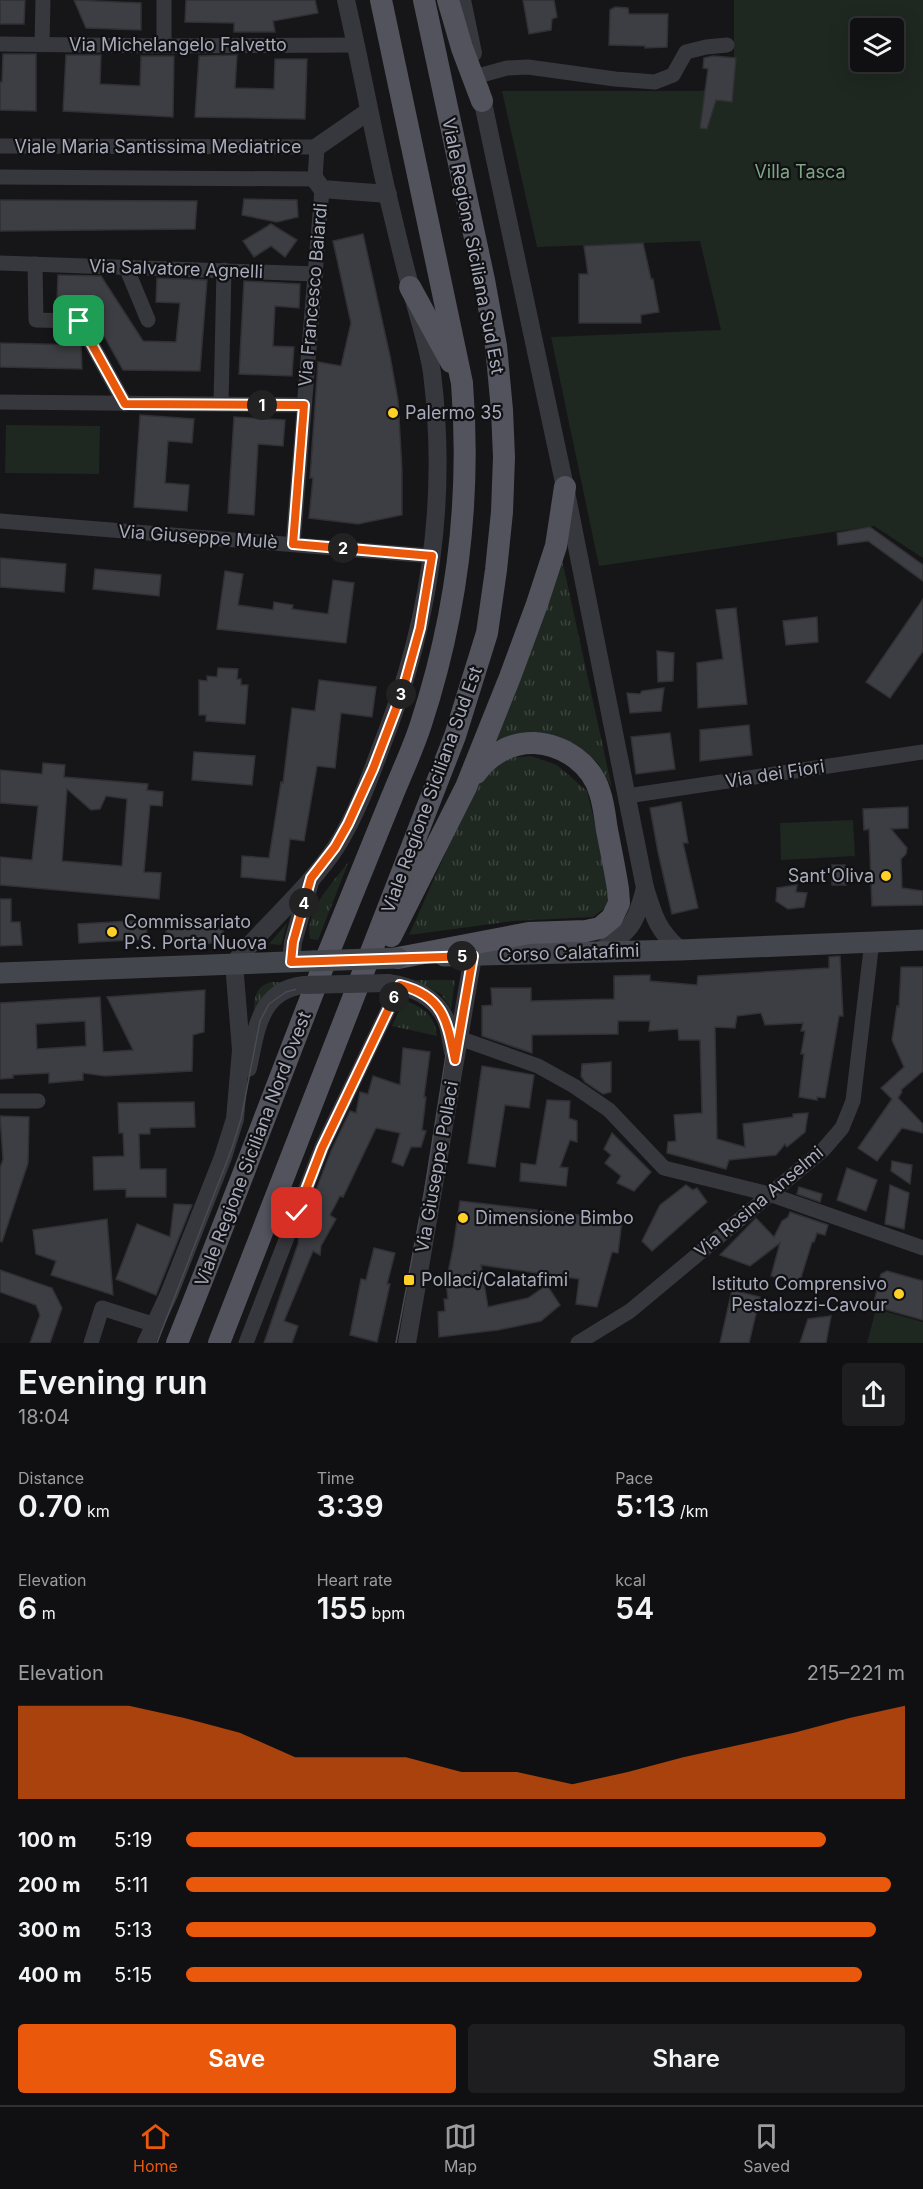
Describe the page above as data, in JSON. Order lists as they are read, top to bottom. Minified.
{"streets":{"main road":["Viale Regione Siciliana Sud Est","Corso Calatafimi","Viale Regione Siciliana Nord Ovest"],"street":["Via Michelangelo Falvetto","Viale Maria Santissima Mediatrice","Via Salvatore Agnelli","Via Francesco Baiardi","Via Giuseppe Mulè","Via dei Fiori","Via Giuseppe Pollaci","Via Rosina Anselmi"]},"crossings":[["Viale Maria Santissima Mediatrice","Via Francesco Baiardi"],["Viale Regione Siciliana Sud Est","Via dei Fiori"],["Viale Regione Siciliana Sud Est","Corso Calatafimi"],["Viale Regione Siciliana Sud Est","Viale Regione Siciliana Nord Ovest"],["Via Salvatore Agnelli","Via Francesco Baiardi"],["Via Francesco Baiardi","Via Giuseppe Mulè"],["Corso Calatafimi","Viale Regione Siciliana Nord Ovest"],["Corso Calatafimi","Via Giuseppe Pollaci"],["Corso Calatafimi","Via Rosina Anselmi"]],"parks":["Villa Tasca"],"places":{"other":["Palermo 35","Sant'Oliva","Commissariato P.S. Porta Nuova","Dimensione Bimbo","Istituto Comprensivo Pestalozzi-Cavour"],"transit":["Pollaci/Calatafimi"]},"page":{"pins":["1","2","3","4","5","6"],"heading":["Evening run","18:04"],"stats":[["Distance","0.70 km"],["Time","3:39"],["Pace","5:13 /km"],["Elevation","6 m"],["Heart rate","155 bpm"],["kcal","54"]],"chart":["Elevation","215–221 m"],"list":[{"name":"100 m","note":"5:19"},{"name":"200 m","note":"5:11"},{"name":"300 m","note":"5:13"},{"name":"400 m","note":"5:15"}],"buttons":["Save","Share"],"tabs":["Home","Map","Saved"]}}
